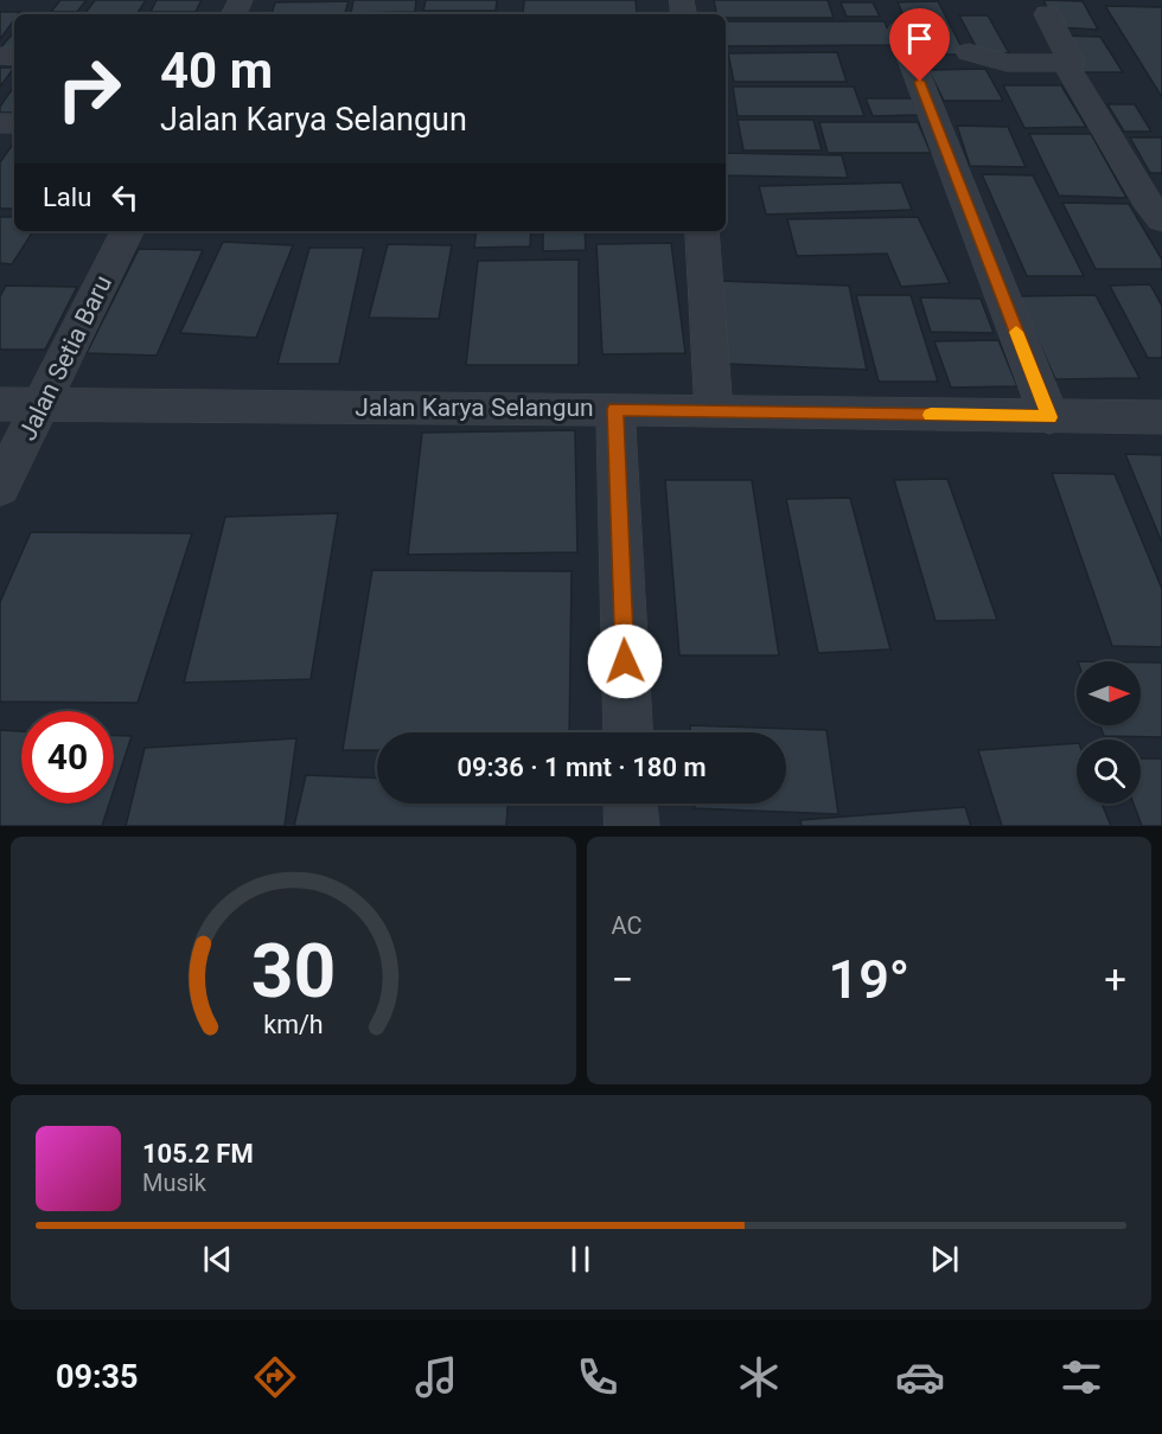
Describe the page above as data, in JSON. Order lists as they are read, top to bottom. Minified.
{"streets":{"street":["Jalan Setia Baru","Jalan Karya Selangun"]},"crossings":[["Jalan Setia Baru","Jalan Karya Selangun"]],"north":"right","page":{"turn":["40 m","Jalan Karya Selangun"],"then":"Lalu","limit":"40","trip":"09:36 · 1 mnt · 180 m","tile":"AC","heat":["−","19°","+"],"song":["105.2 FM","Musik"],"tabs":"09:35","gauge":["30","km/h"]}}
